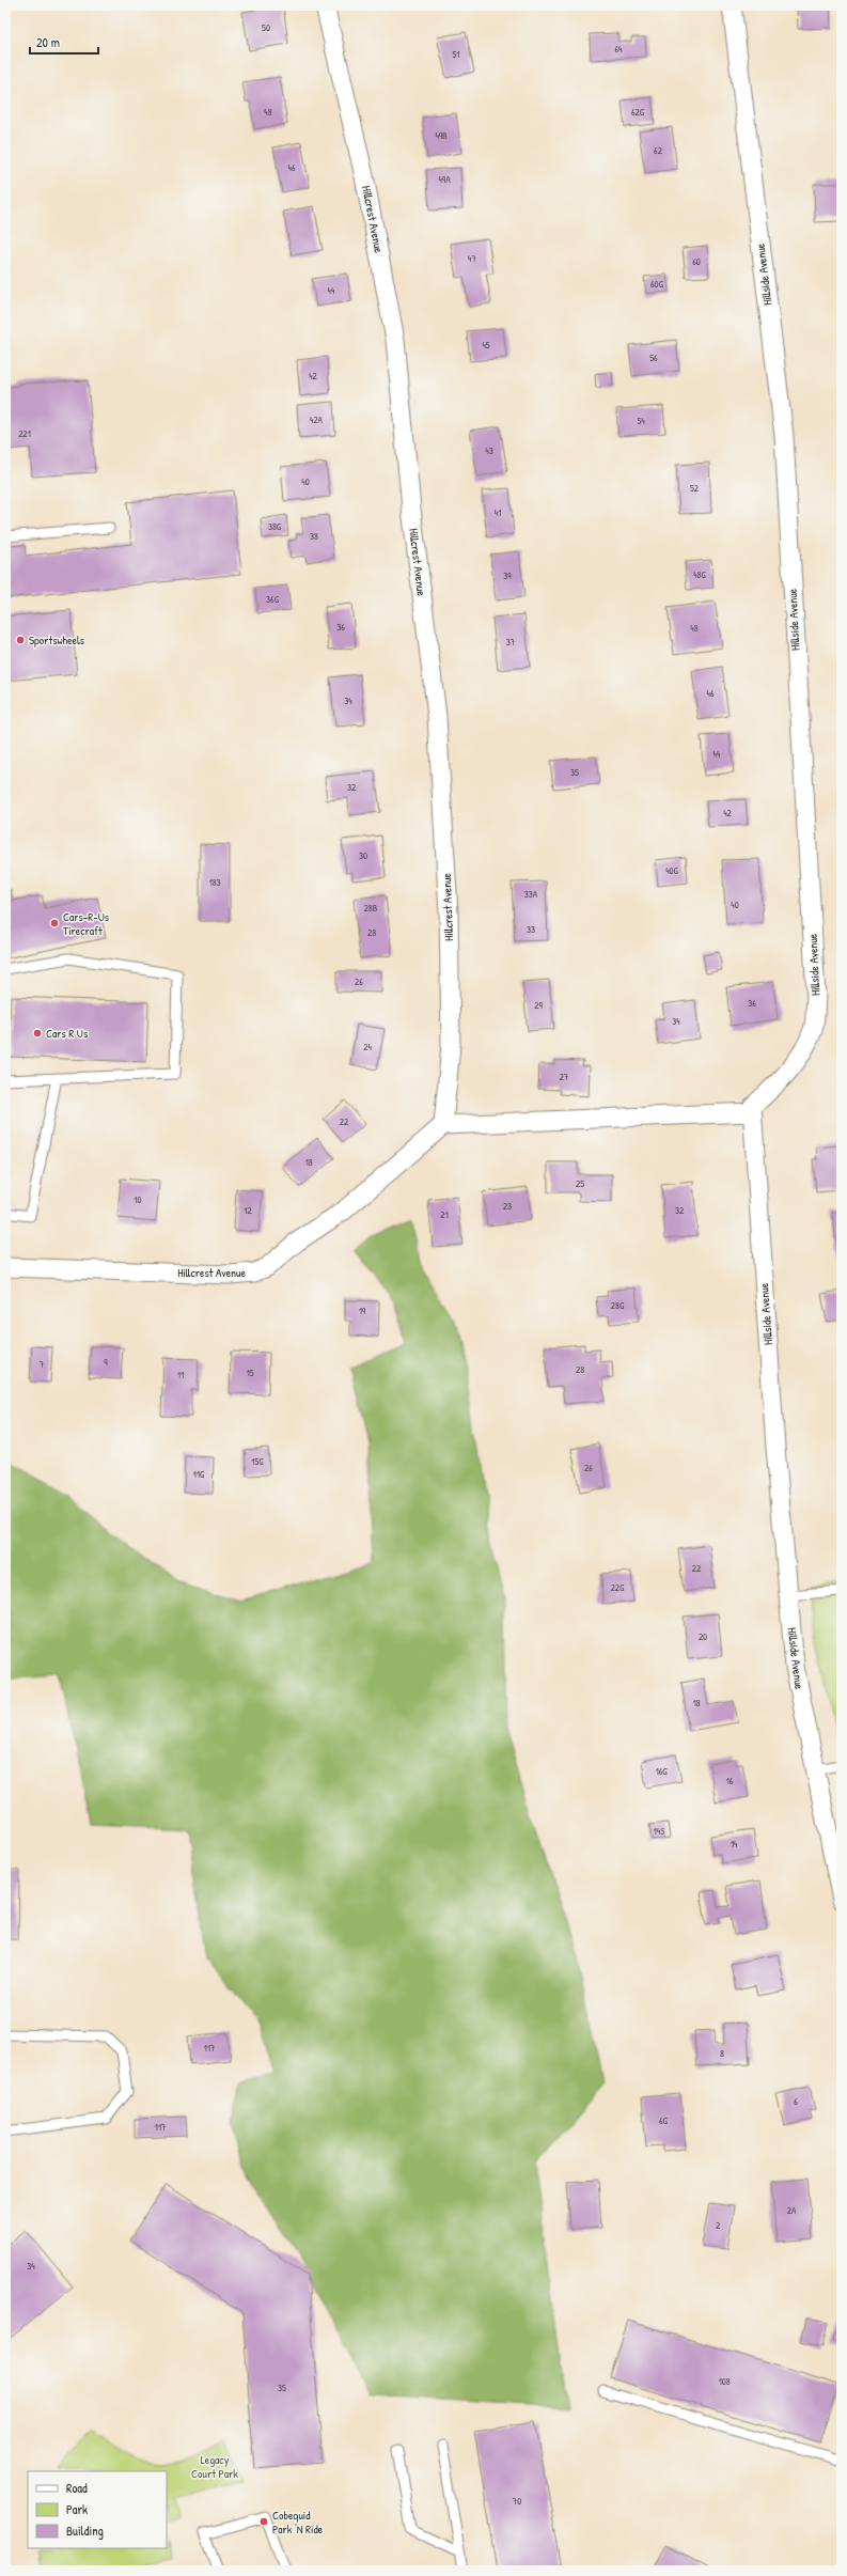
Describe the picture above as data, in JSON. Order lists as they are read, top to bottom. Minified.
{"streets":{"street":["Hillcrest Avenue","Hillside Avenue"]},"parks":["Legacy Court Park"],"places":["Sportswheels","Cars-R-Us Tirecraft","Cars R Us","Cobequid Park 'N Ride"],"house_numbers":["50","64","51","48","62G","49B","62","46","49A","47","60","60G","44","45","56","42","42A","54","221","43","40","52","41","38G","38","48G","39","36G","36","48","37","46","34","44","35","32","42","30","40G","183","33A","40","28B","33","28","26","36","29","34","24","27","22","18","25","10","23","12","32","21","28G","19","9","7","28","15","11","15G","26","11G","22","22G","20","18","16G","16","14S","14","117","8","6","6G","117","2A","2","34","108","35","70"],"legend":["Road","Park","Building"],"scale_bar":"20 m"}
